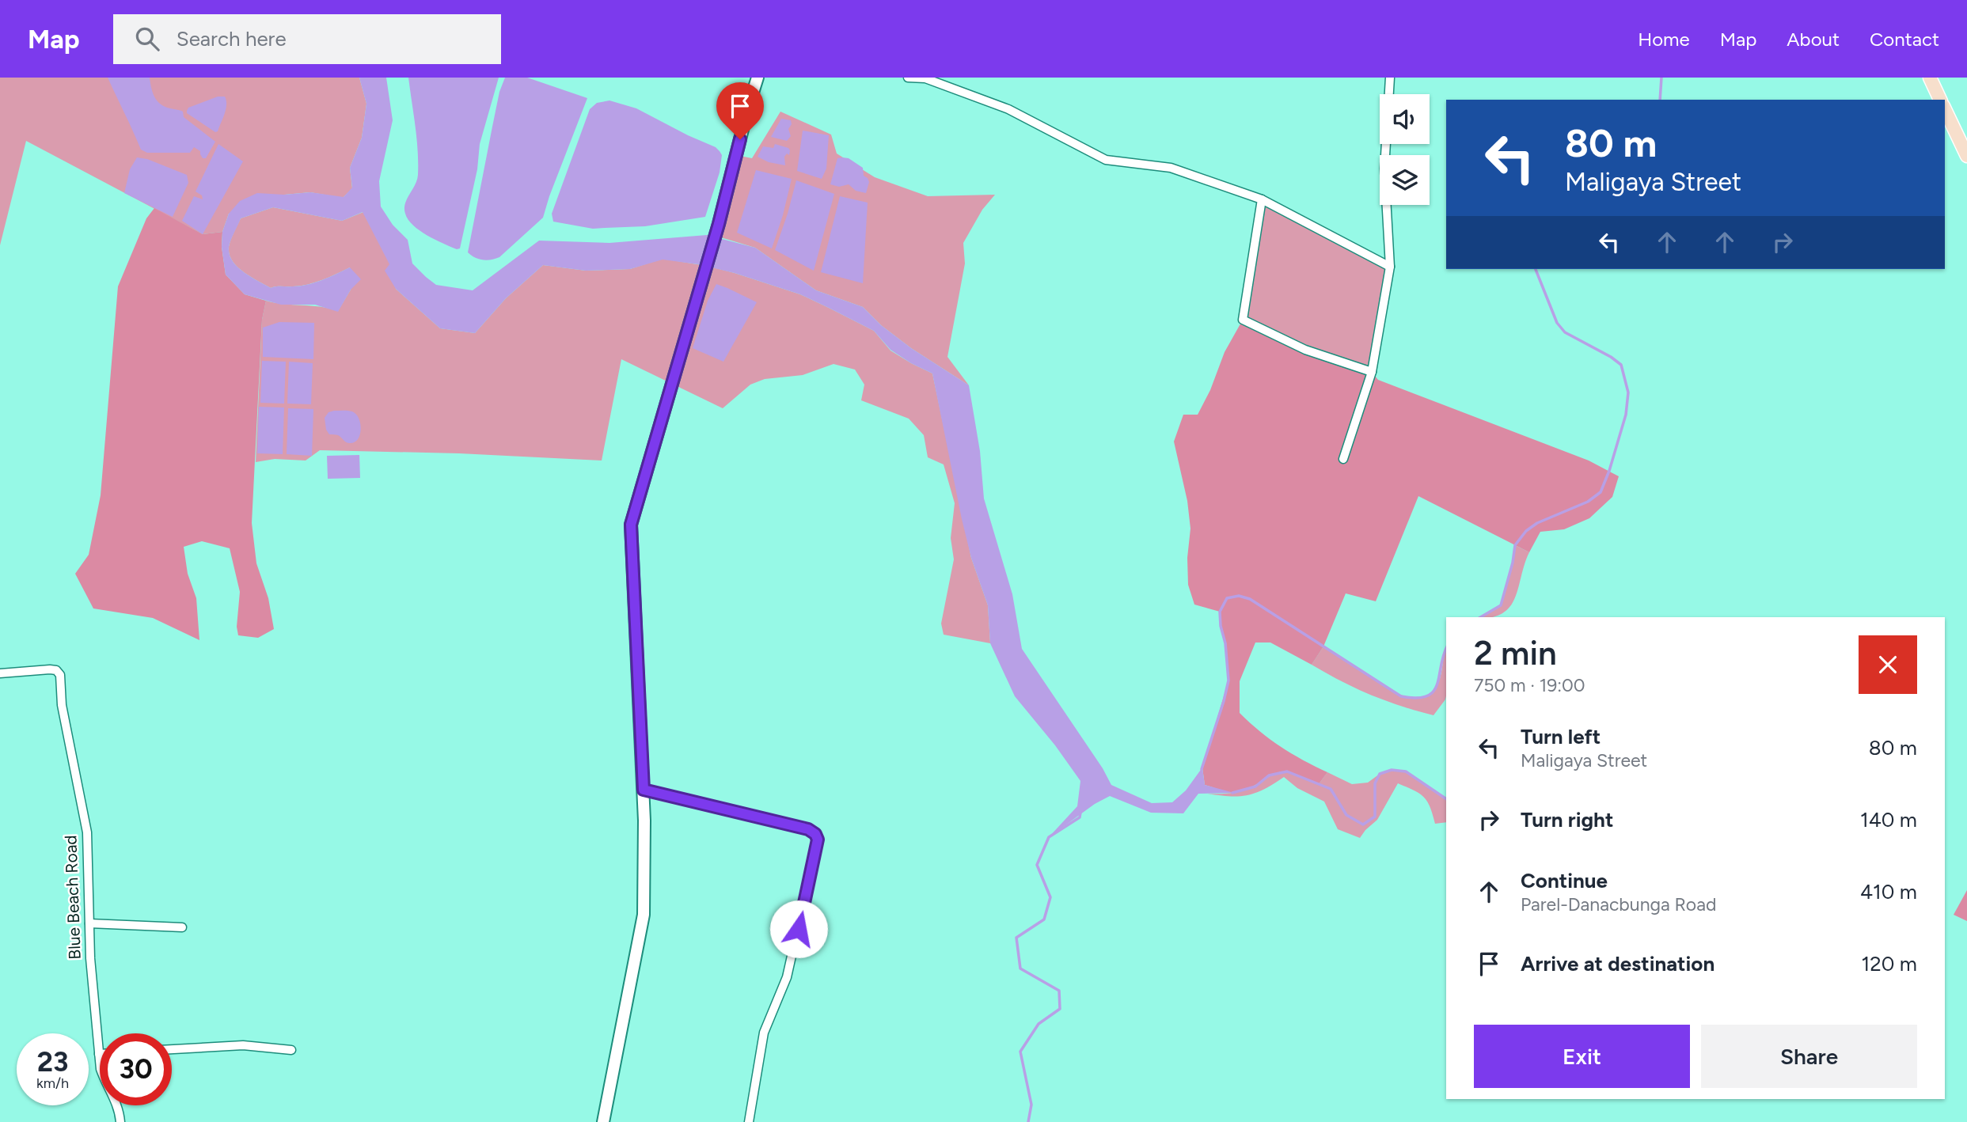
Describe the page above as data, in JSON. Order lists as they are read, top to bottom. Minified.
{"streets":{"street":["Blue Beach Road"]},"page":{"header":"Map","search":"Search here","nav":["Home","Map","About","Contact"],"turn":["80 m","Maligaya Street"],"heading":["2 min","750 m · 19:00"],"list":[{"name":"Turn left","note":"Maligaya Street","value":"80 m"},{"name":"Turn right","value":"140 m"},{"name":"Continue","note":"Parel-Danacbunga Road","value":"410 m"},{"name":"Arrive at destination","value":"120 m"}],"buttons":["Exit","Share"],"speed":"23 km/h","limit":"30"}}
